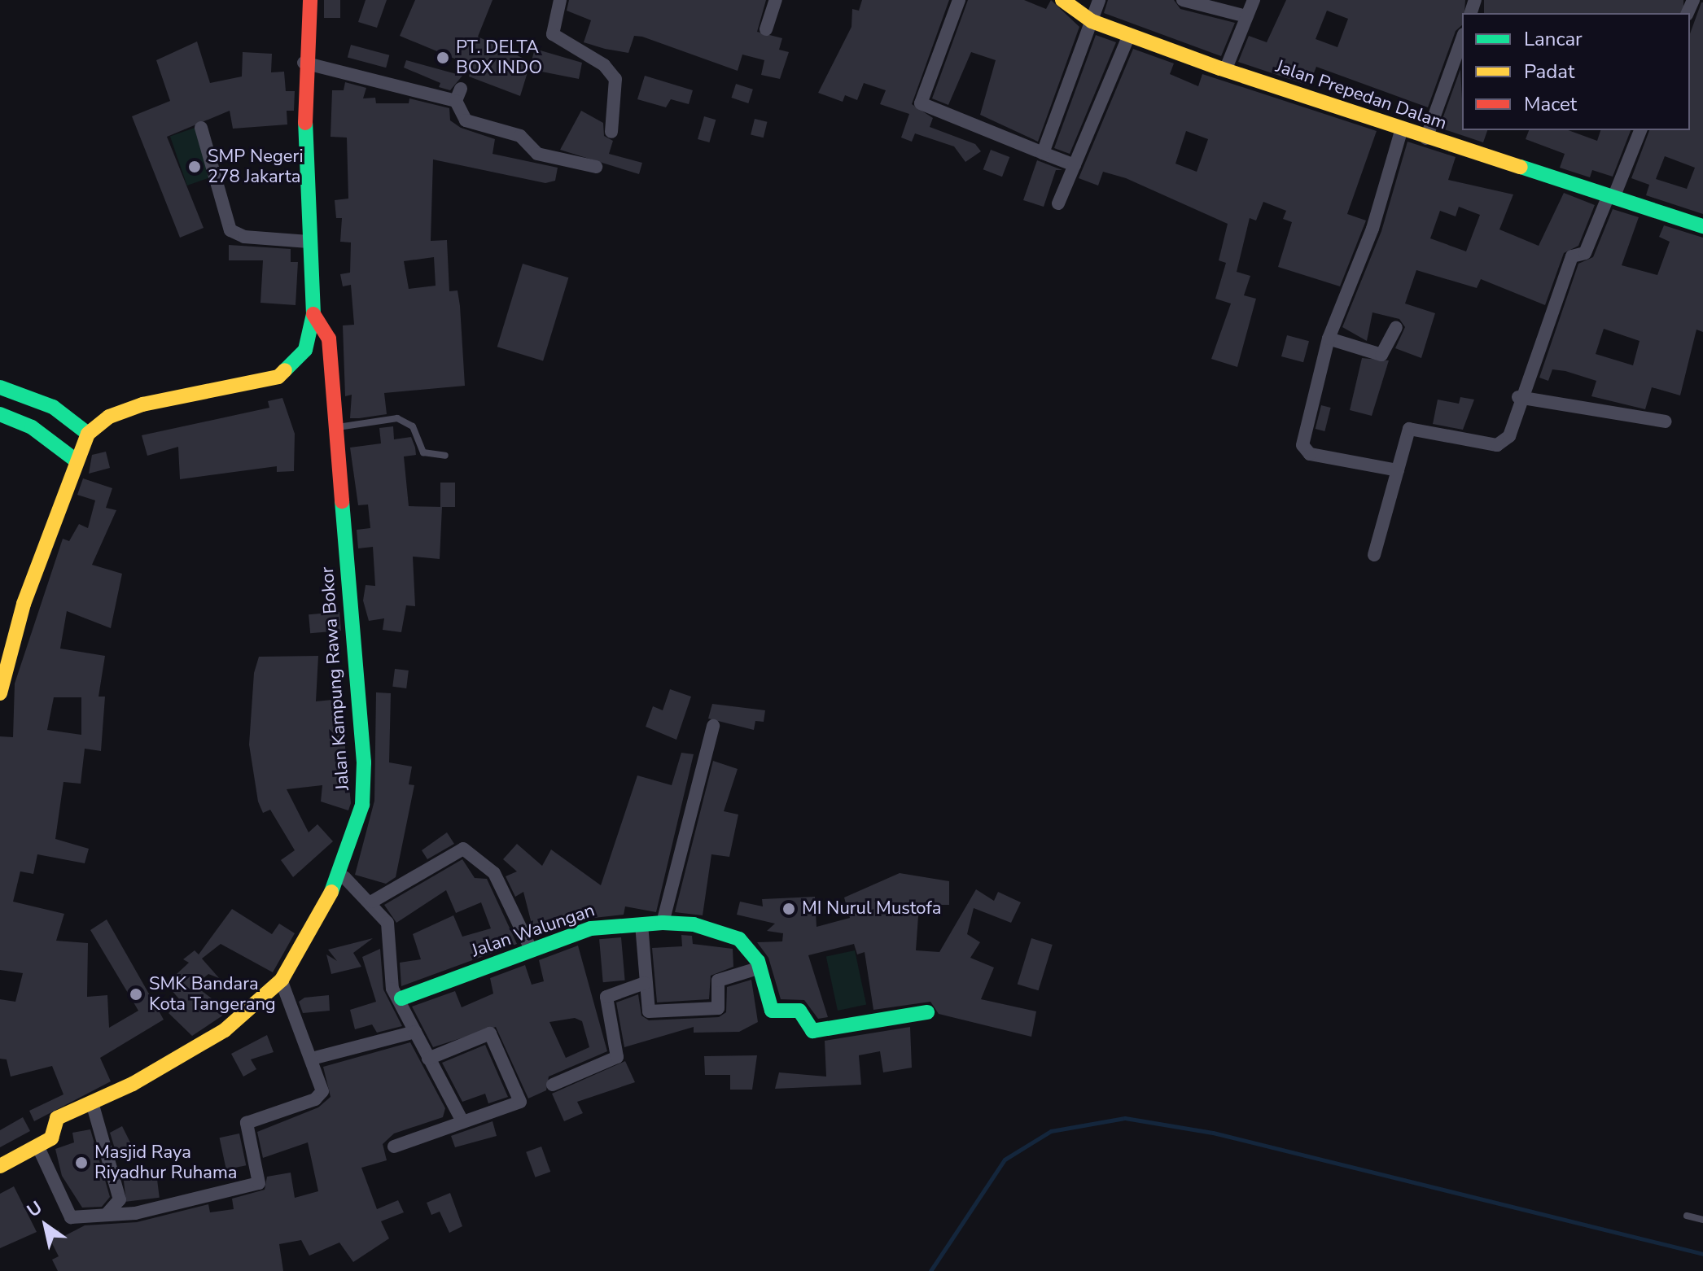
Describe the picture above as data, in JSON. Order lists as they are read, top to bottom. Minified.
{"streets":{"street":["Jalan Prepedan Dalam","Jalan Kampung Rawa Bokor","Jalan Walungan"]},"places":["PT. DELTA BOX INDO","SMP Negeri 278 Jakarta","MI Nurul Mustofa","SMK Bandara Kota Tangerang","Masjid Raya Riyadhur Ruhama"],"legend":["Lancar","Padat","Macet"],"north":"top left"}
